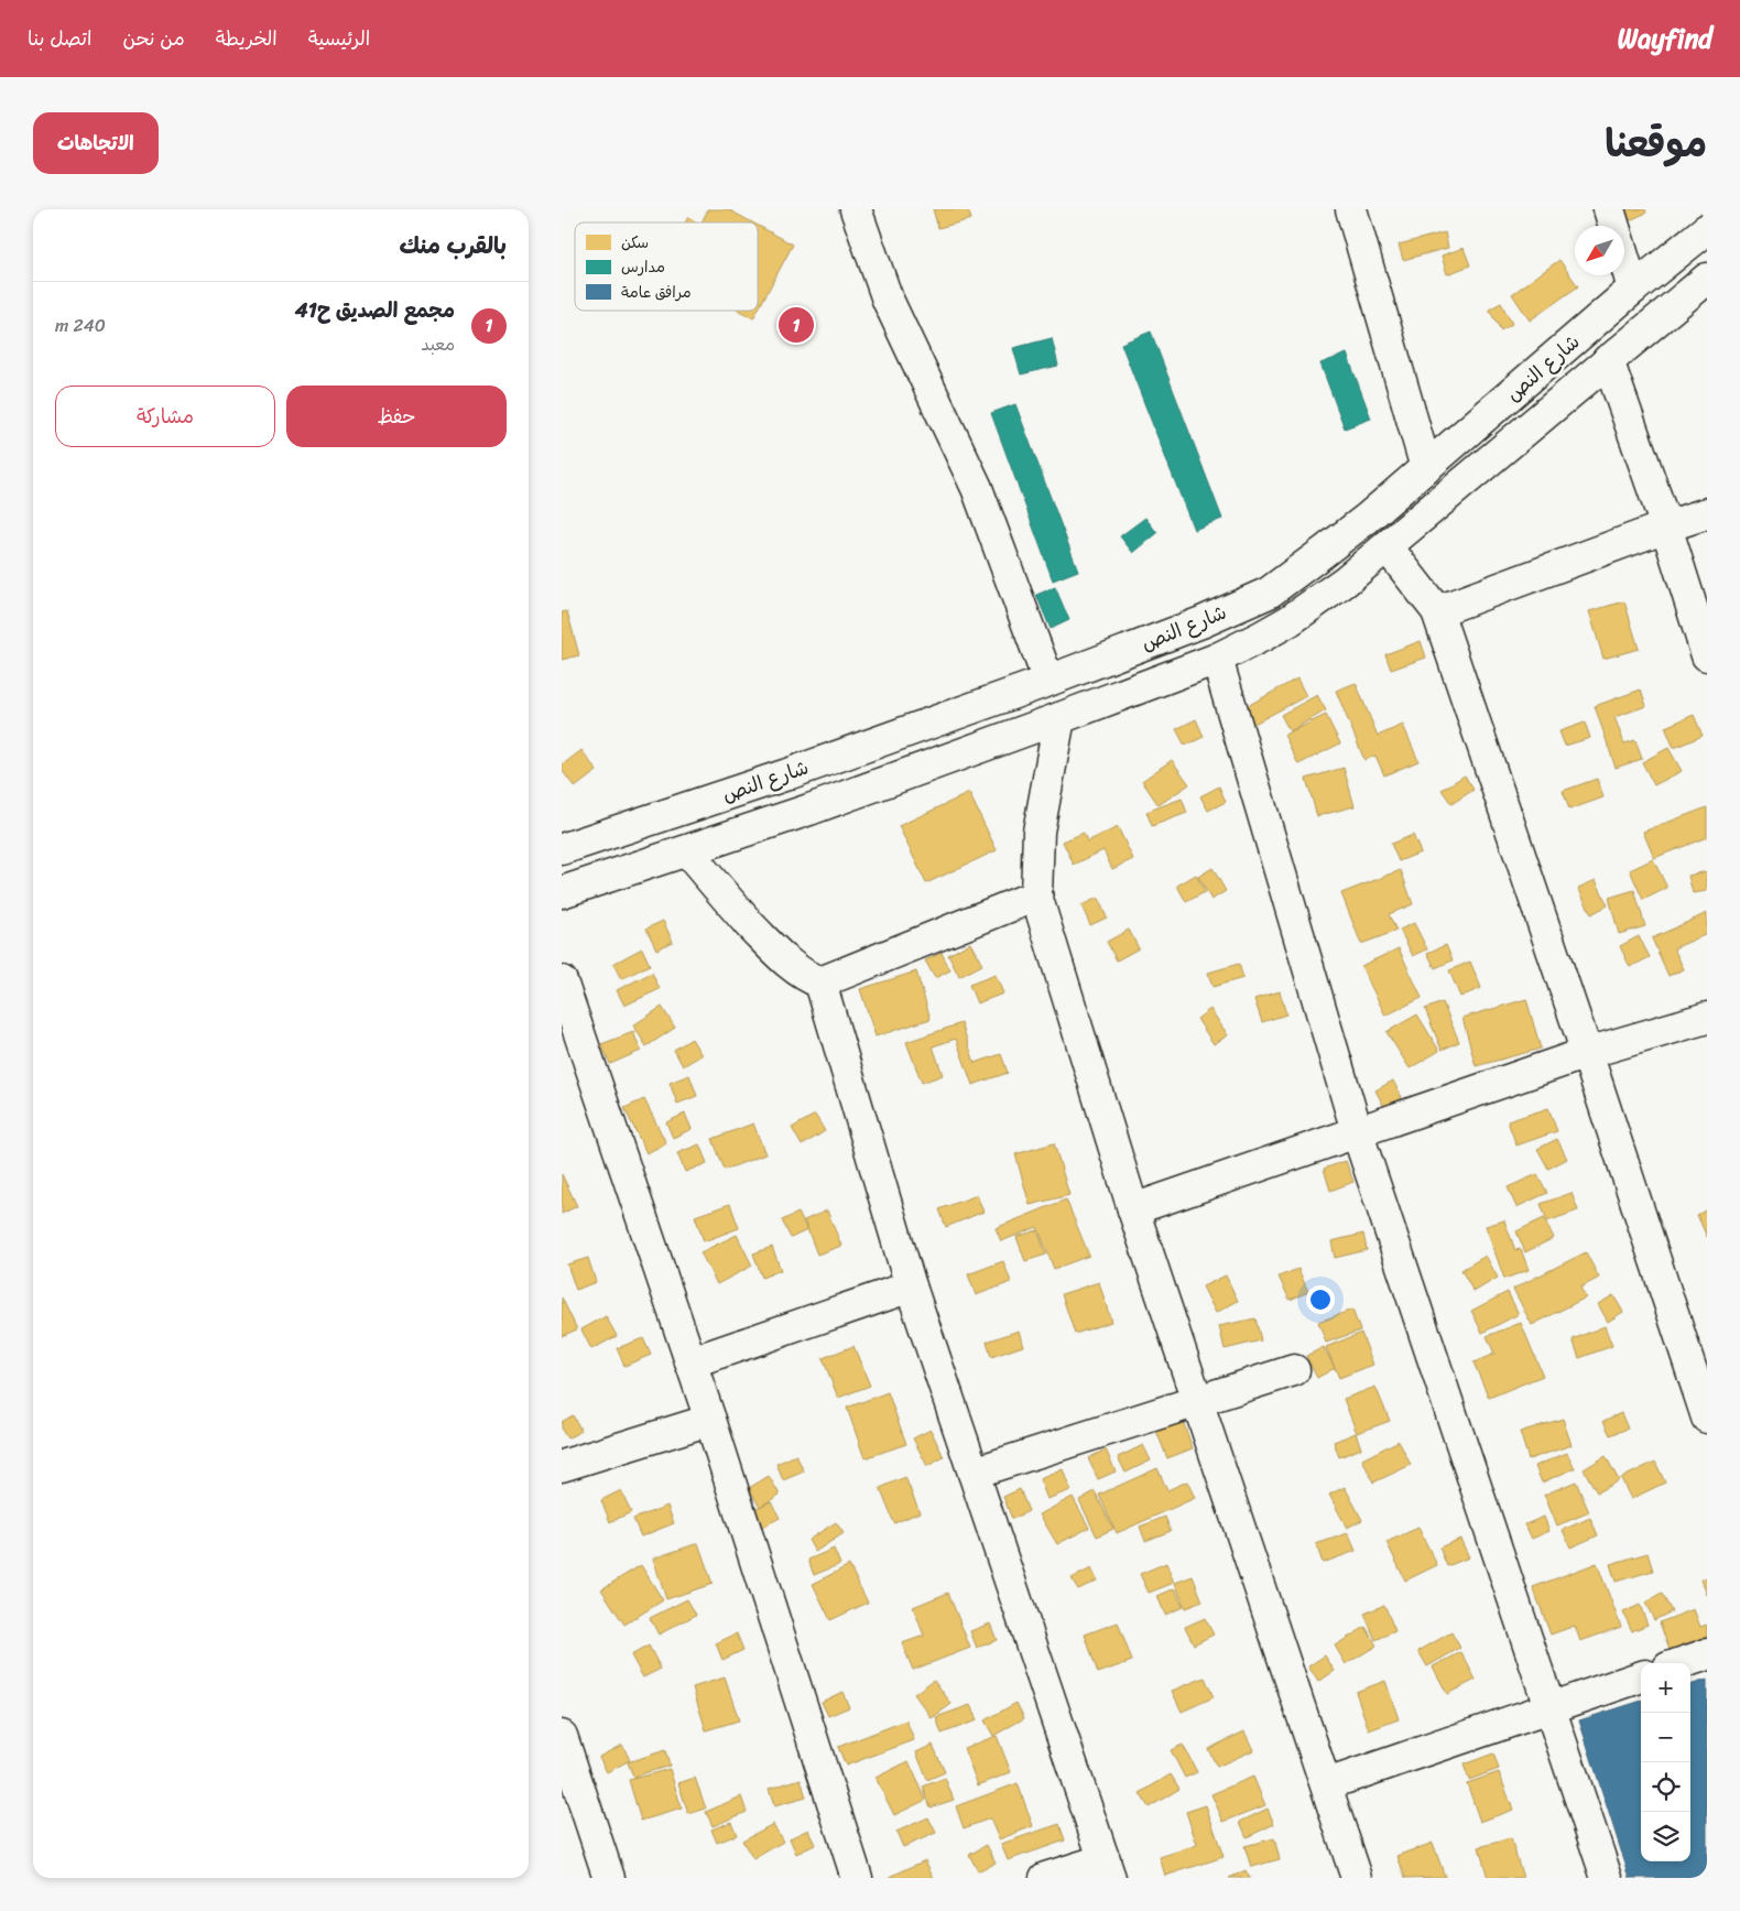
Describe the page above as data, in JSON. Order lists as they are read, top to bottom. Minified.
{"streets":{"street":["شارع النص"]},"legend":["سكن","مدارس","مرافق عامة"],"north":"bottom left","page":{"header":"Wayfind","nav":["الرئيسية","الخريطة","من نحن","اتصل بنا"],"title":"موقعنا","buttons":["الاتجاهات",["حفظ","مشاركة"]],"heading":"بالقرب منك","list":[{"mark":"1","name":"مجمع الصديق ح41","note":"معبد","value":"240 m"}],"pins":"1","map_buttons":["+","−"]}}
